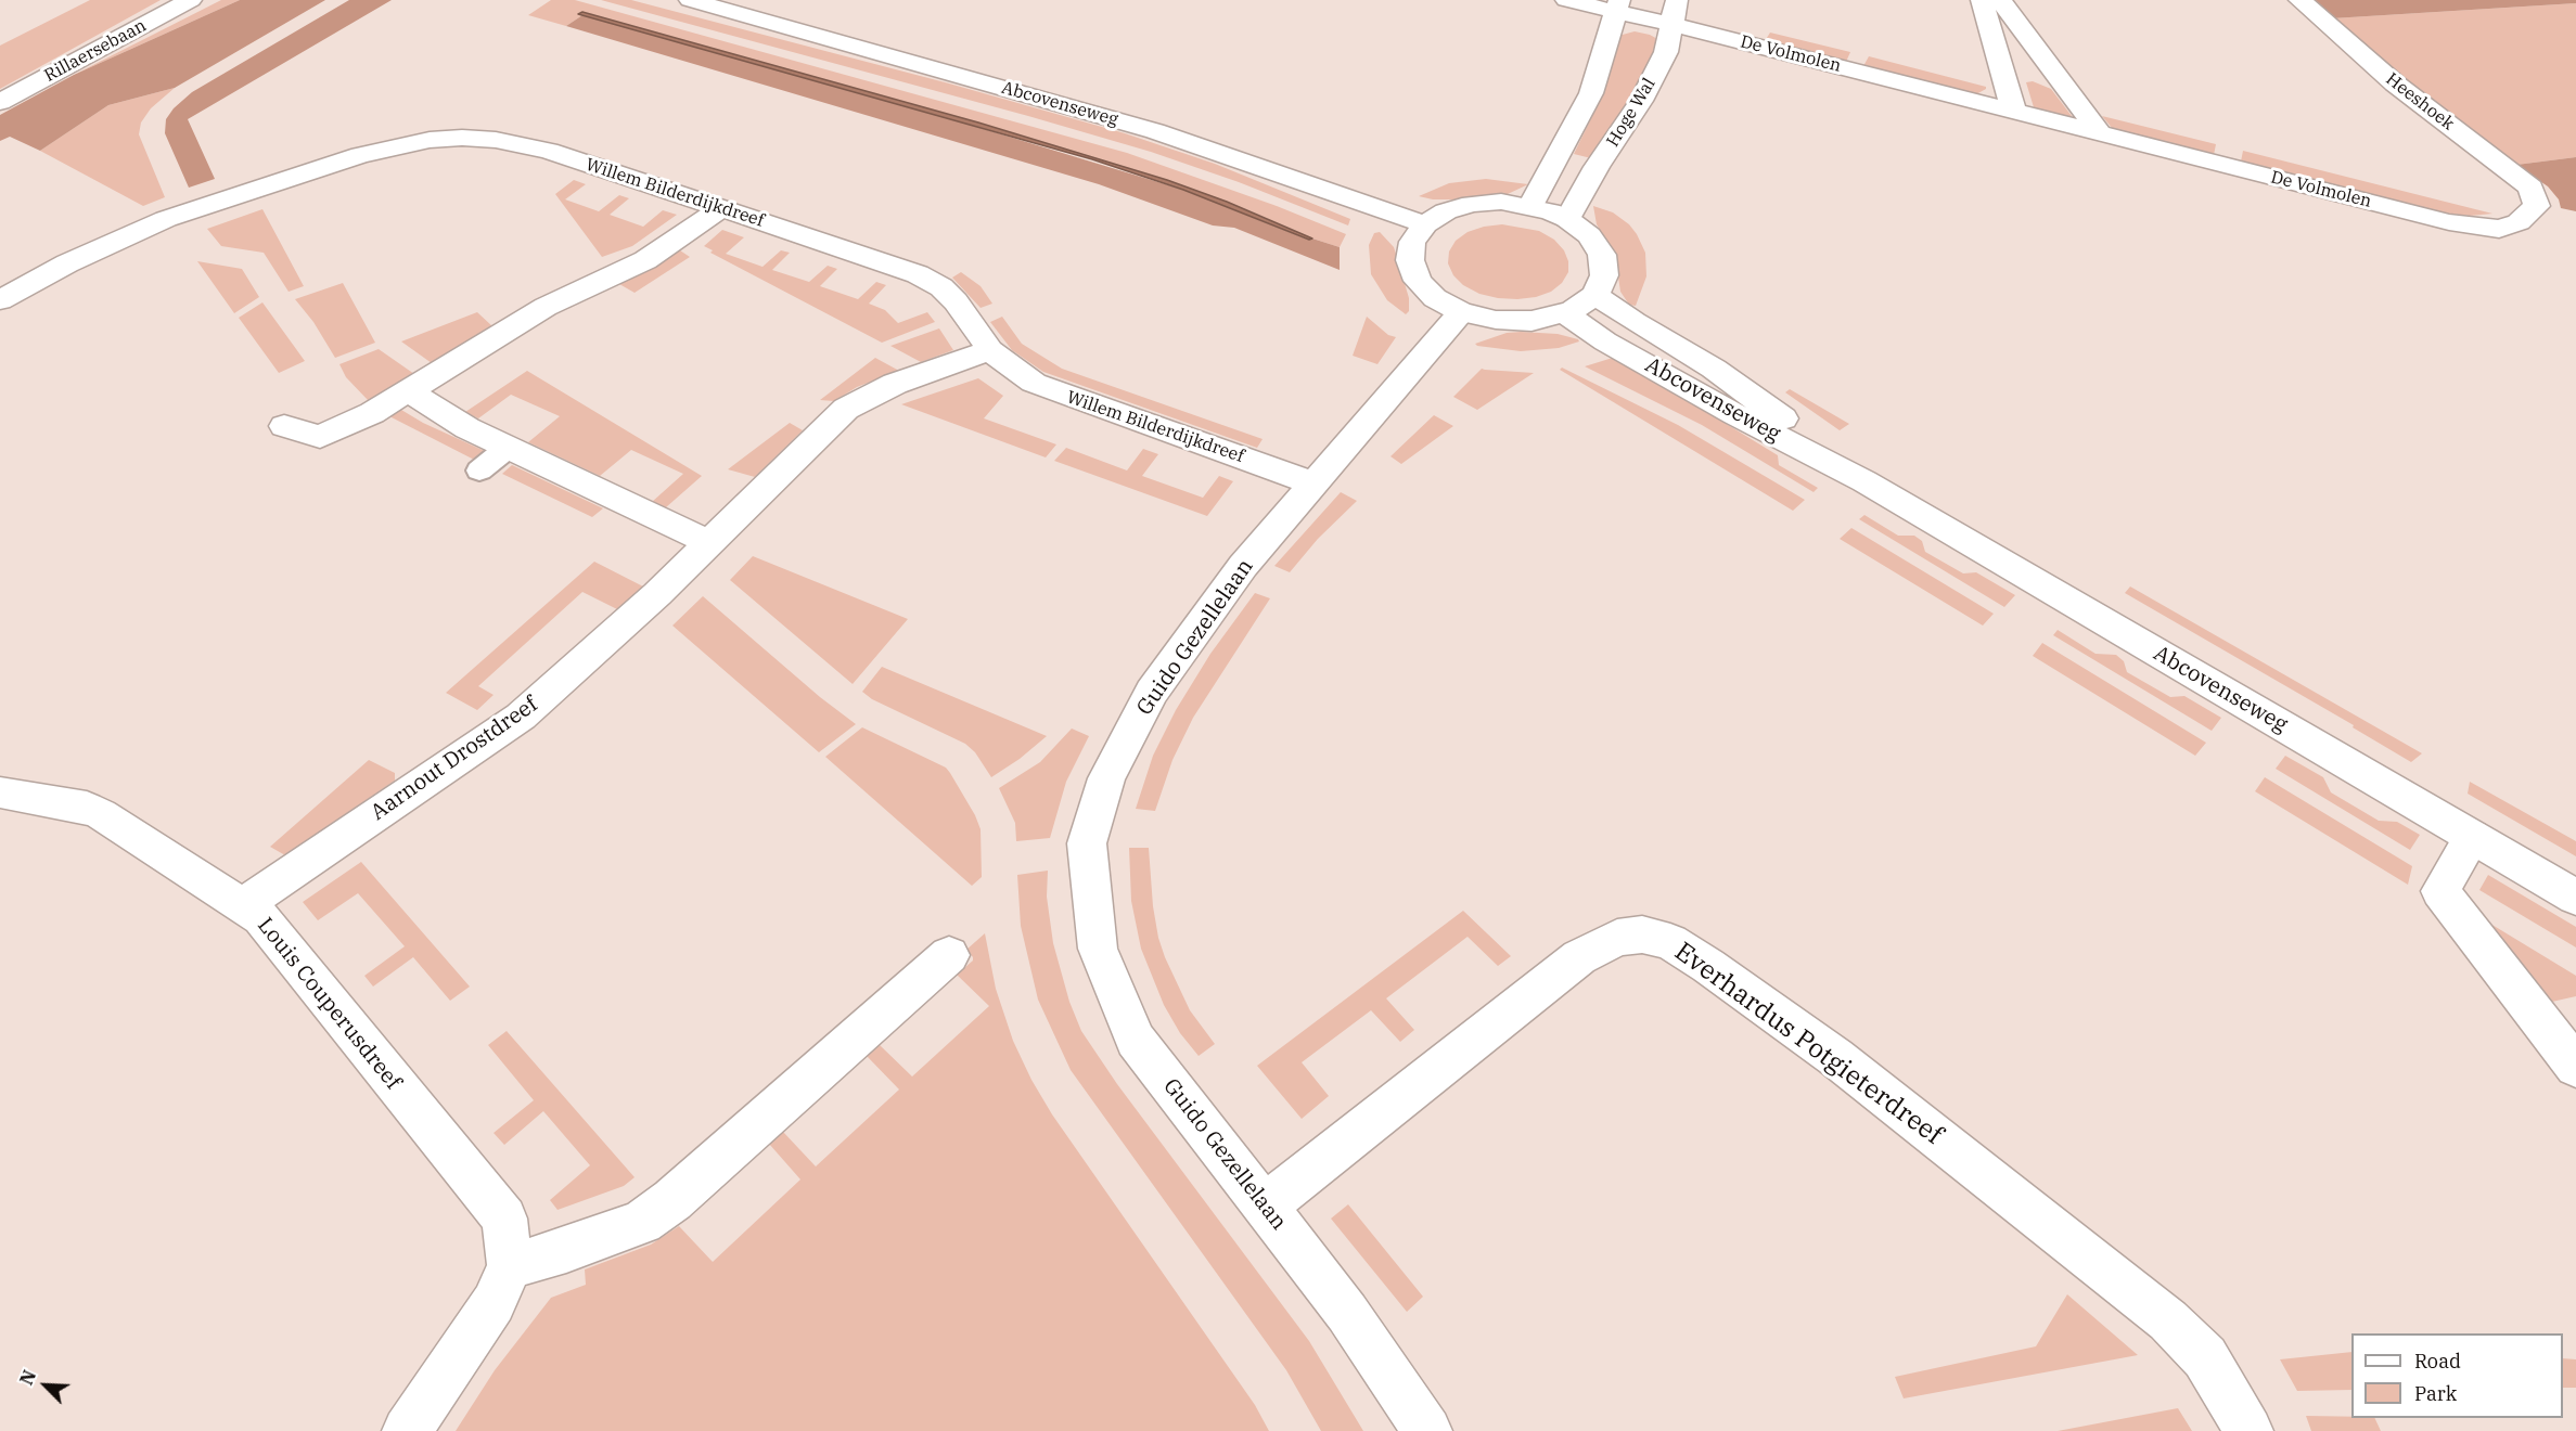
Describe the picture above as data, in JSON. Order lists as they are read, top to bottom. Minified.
{"streets":{"street":["Rillaersebaan","De Volmolen","Heeshoek","Abcovenseweg","Hoge Wal","Willem Bilderdijkdreef","Guido Gezellelaan","Aarnout Drostdreef","Louis Couperusdreef","Everhardus Potgieterdreef"]},"crossings":[["De Volmolen","Heeshoek"],["De Volmolen","Hoge Wal"],["Abcovenseweg","Hoge Wal"],["Abcovenseweg","Guido Gezellelaan"],["Hoge Wal","Guido Gezellelaan"],["Willem Bilderdijkdreef","Guido Gezellelaan"],["Willem Bilderdijkdreef","Aarnout Drostdreef"],["Guido Gezellelaan","Everhardus Potgieterdreef"],["Aarnout Drostdreef","Louis Couperusdreef"]],"legend":["Road","Park"],"north":"top left"}
